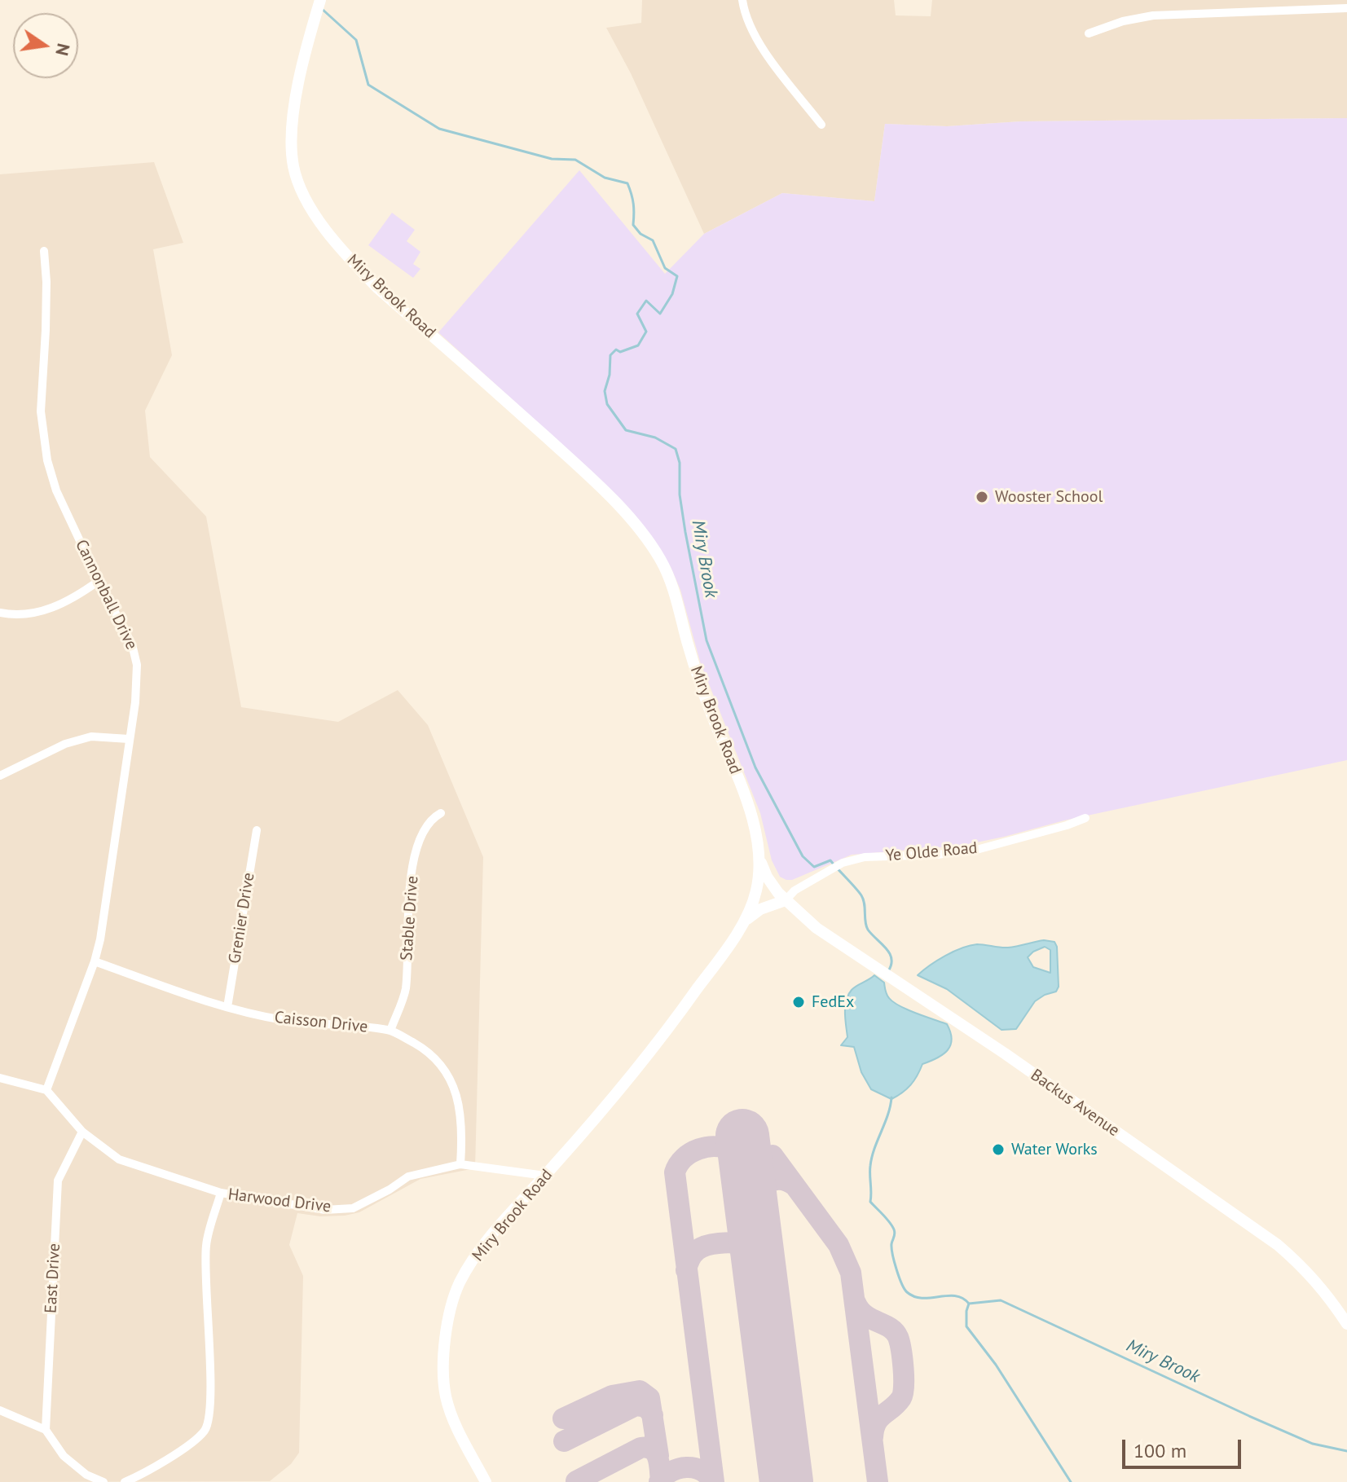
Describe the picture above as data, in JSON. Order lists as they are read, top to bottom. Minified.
{"streets":{"main road":["Miry Brook Road","Backus Avenue"],"street":["Cannonball Drive","Ye Olde Road","Grenier Drive","Stable Drive","Caisson Drive","Harwood Drive","East Drive"]},"crossings":[["Miry Brook Road","Backus Avenue"],["Miry Brook Road","Harwood Drive"],["Cannonball Drive","Caisson Drive"],["Ye Olde Road","Backus Avenue"],["Grenier Drive","Caisson Drive"],["Stable Drive","Caisson Drive"],["Caisson Drive","Harwood Drive"]],"water":["Miry Brook"],"places":["Wooster School","FedEx","Water Works"],"scale_bar":"100 m","north":"right"}
